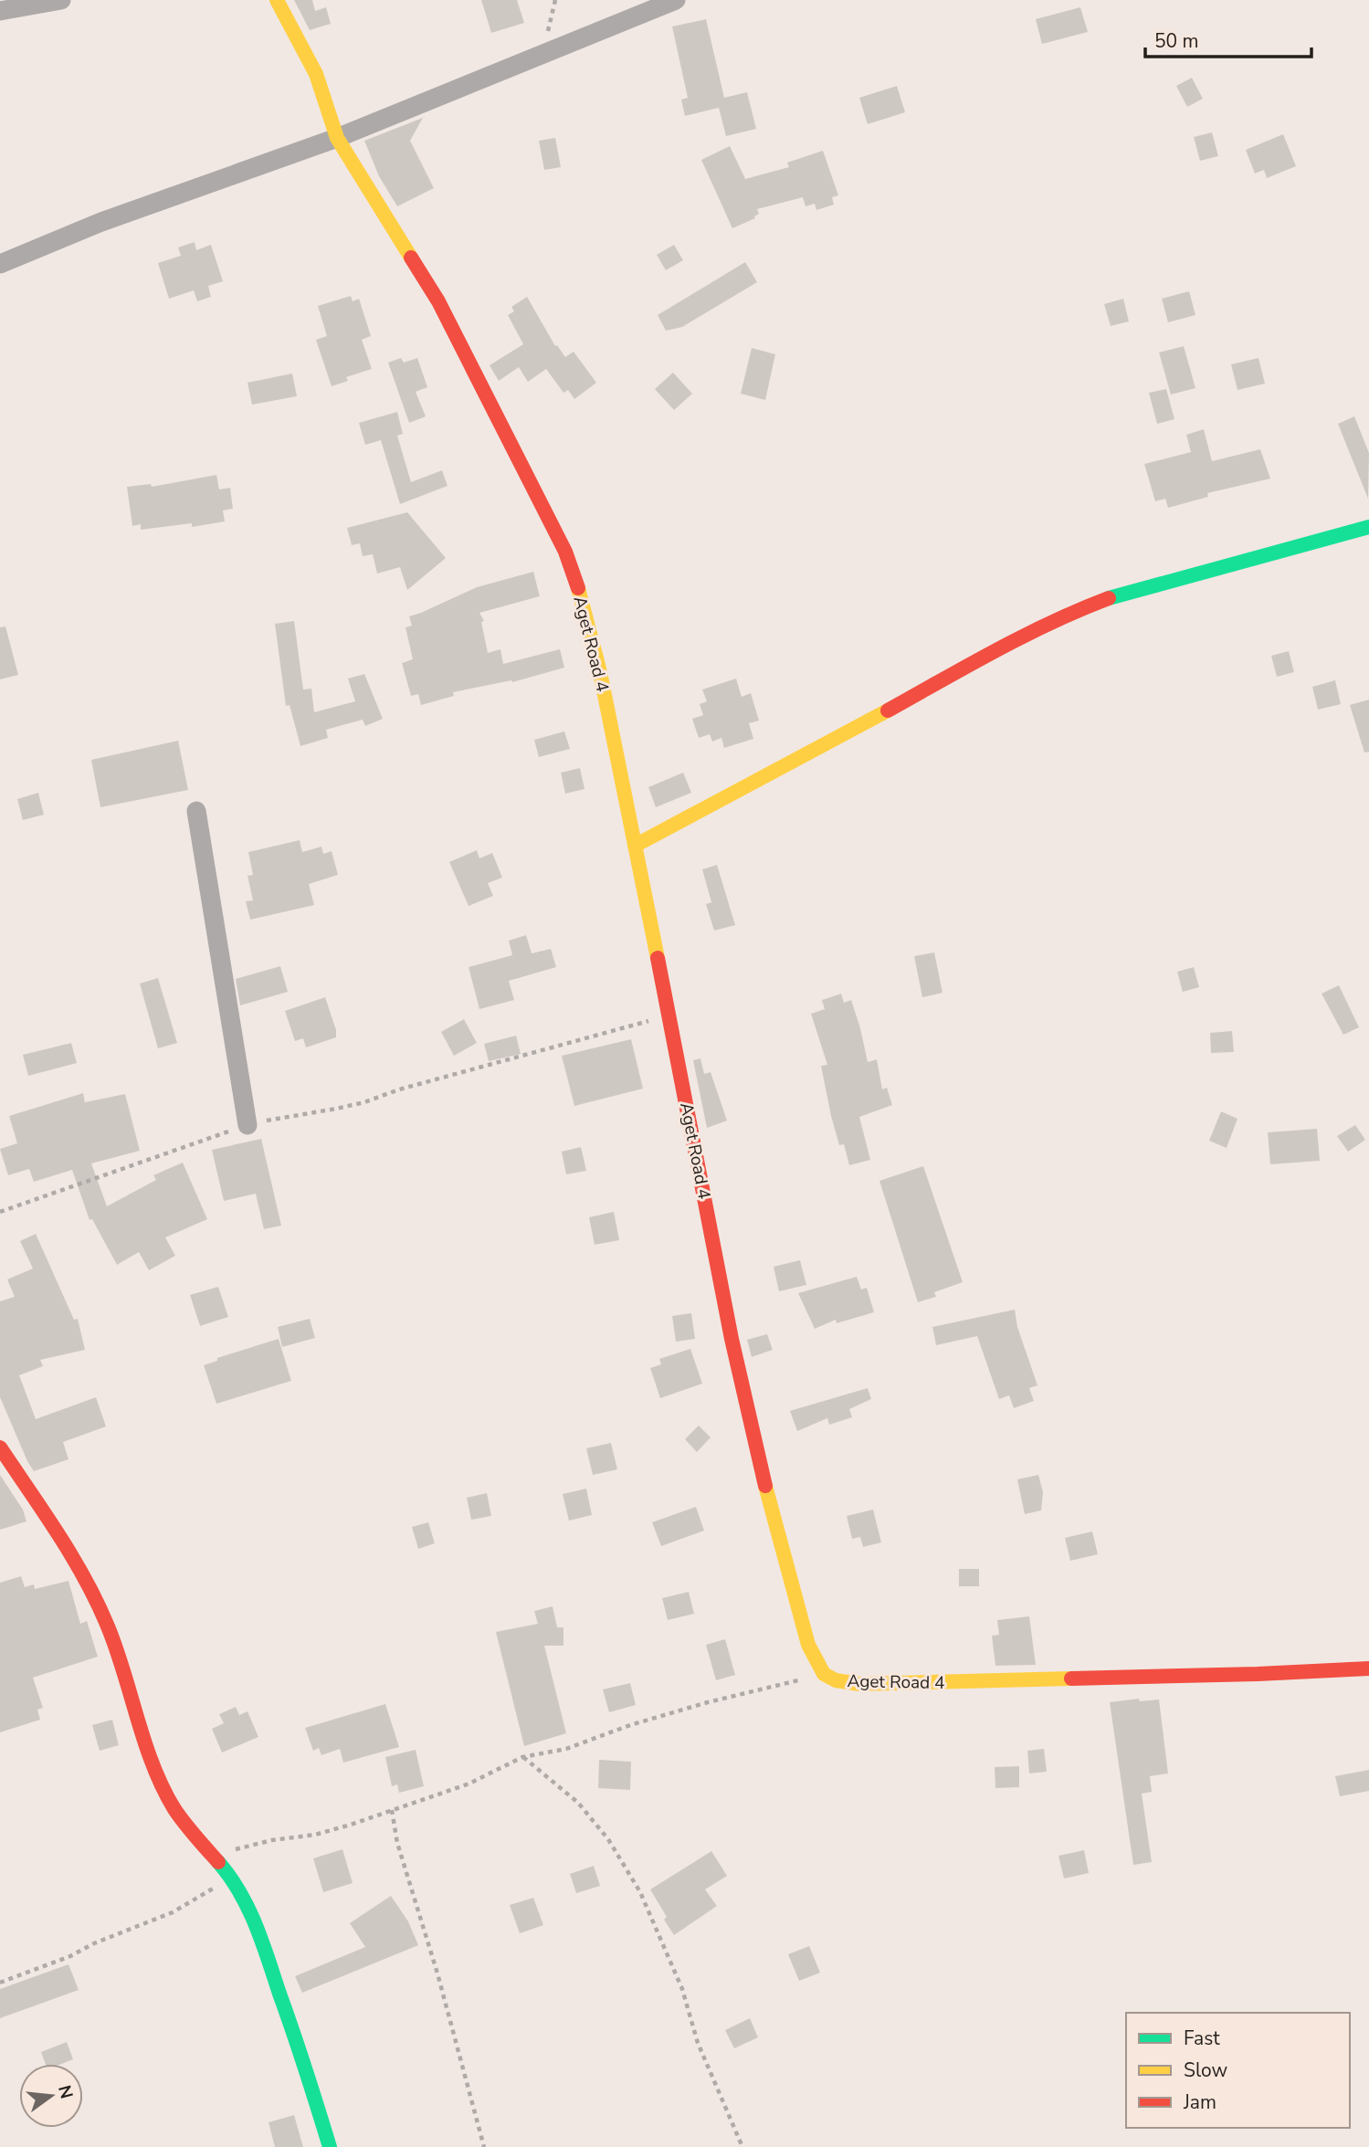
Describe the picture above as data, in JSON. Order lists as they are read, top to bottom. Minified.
{"streets":{"street":["Aget Road 4"]},"legend":["Fast","Slow","Jam"],"scale_bar":"50 m","north":"right"}
